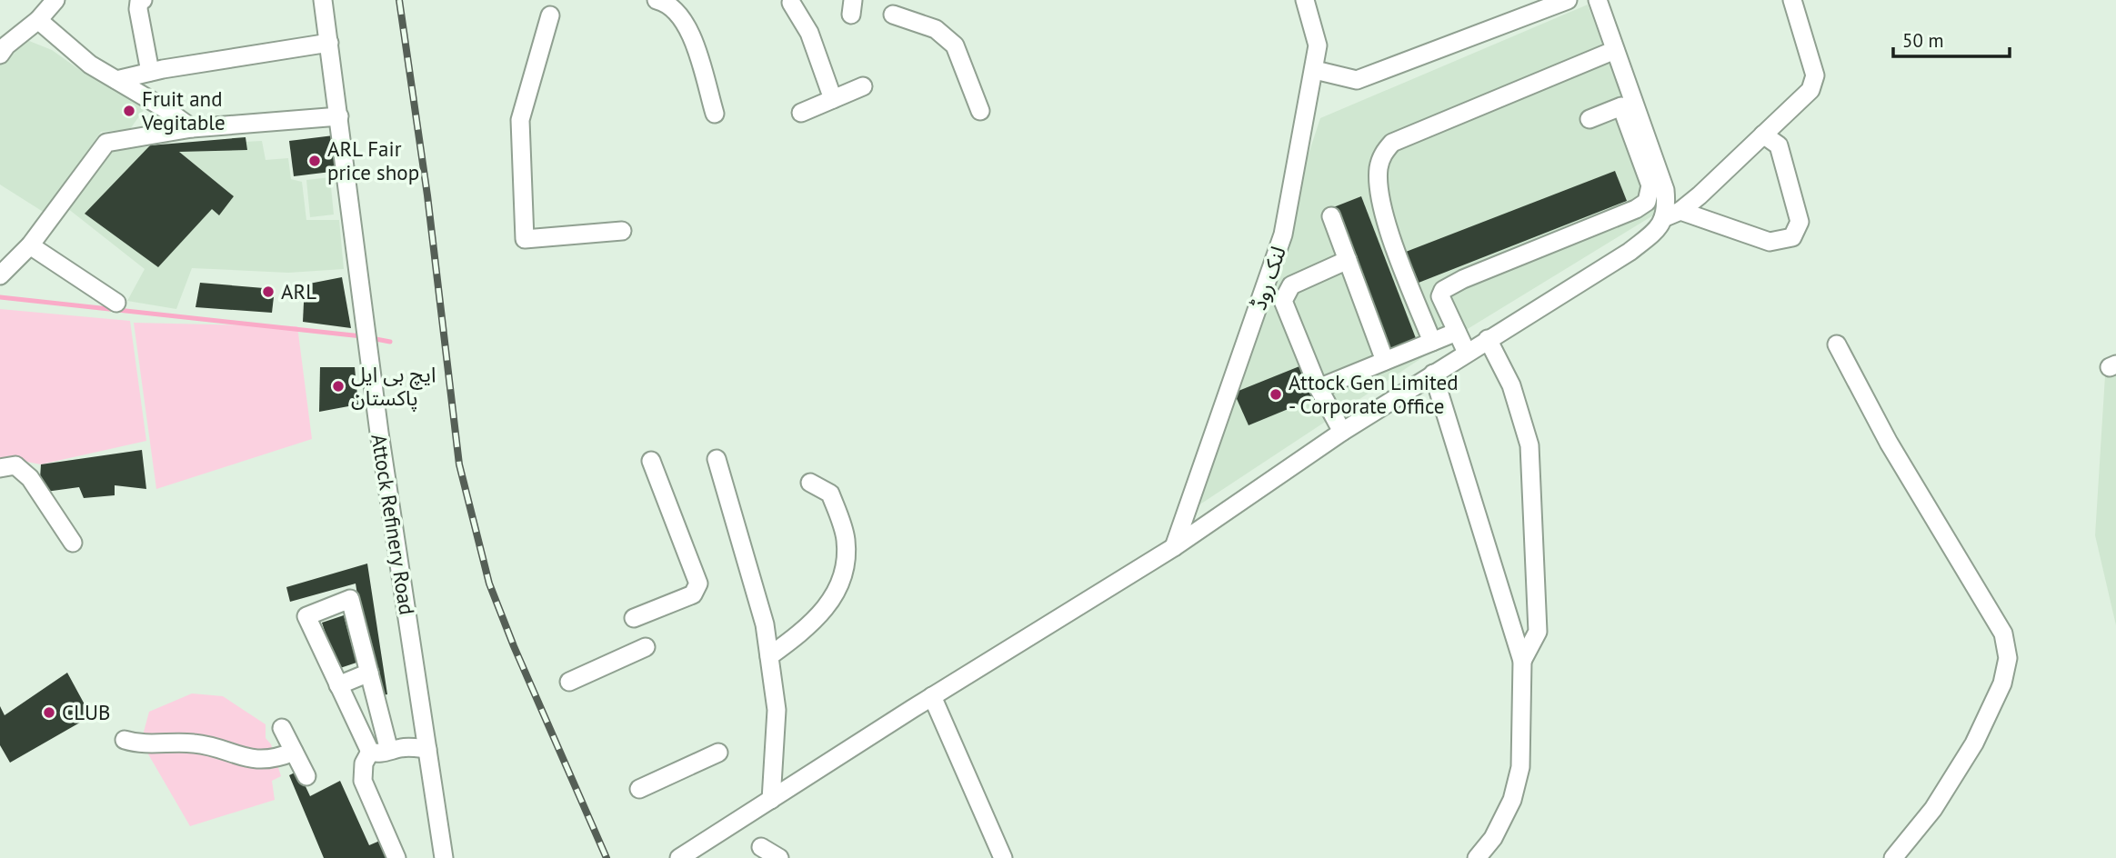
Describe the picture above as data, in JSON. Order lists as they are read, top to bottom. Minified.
{"streets":{"street":["لنک روڈ","Attock Refinery Road"]},"places":["Fruit and Vegitable","ARL Fair price shop","ARL","ایچ بی ایل پاکستان","Attock Gen Limited - Corporate Office","CLUB"],"scale_bar":"50 m"}
